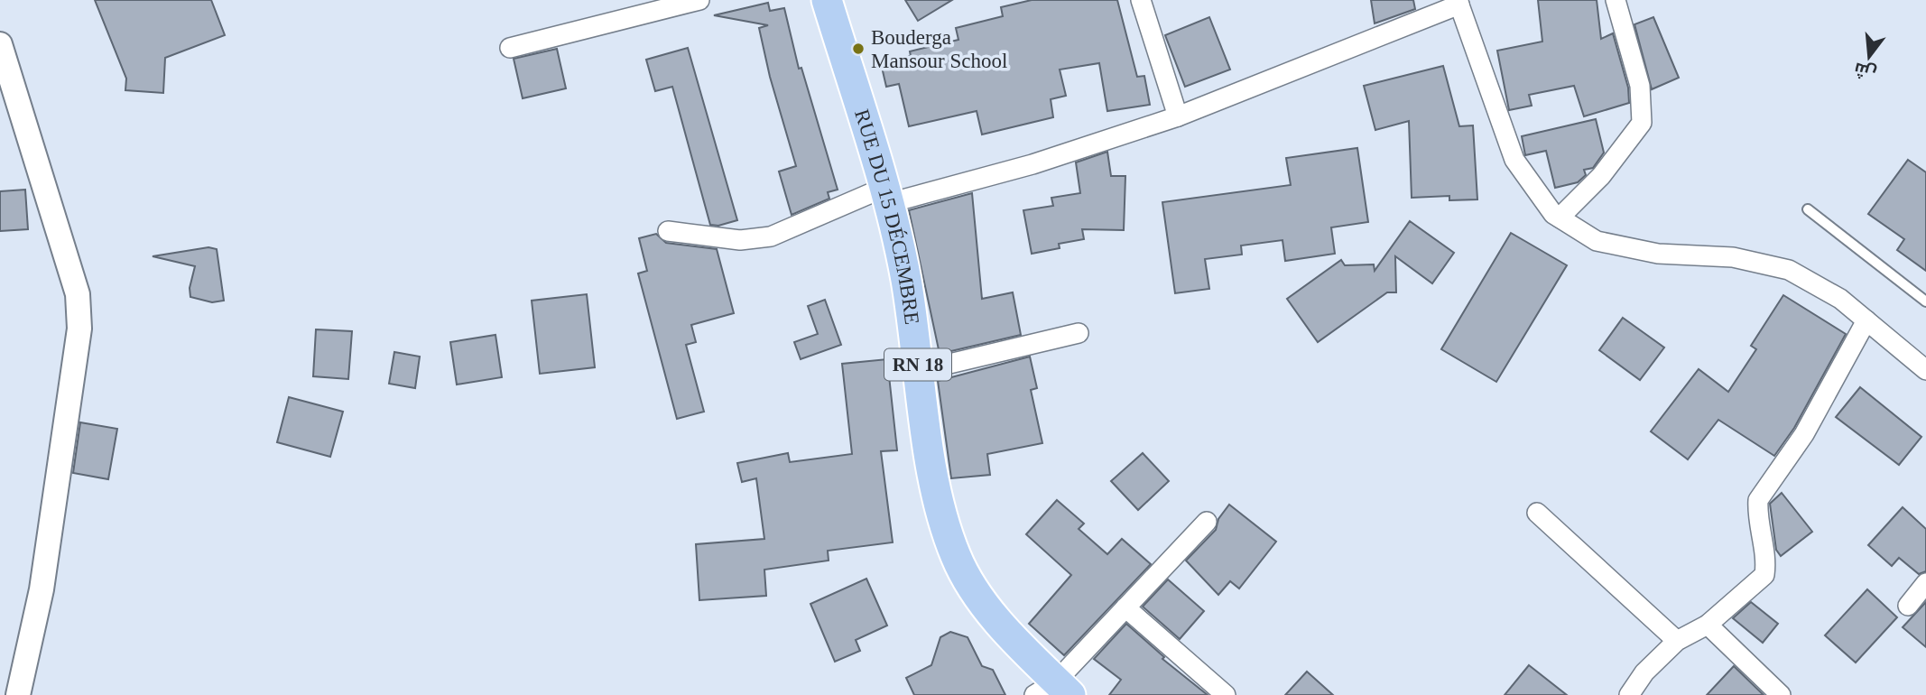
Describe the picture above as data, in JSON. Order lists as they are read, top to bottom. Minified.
{"streets":{"main road":["RUE DU 15 DÉCEMBRE","RN 18"]},"places":["Bouderga Mansour School"],"north":"bottom"}
